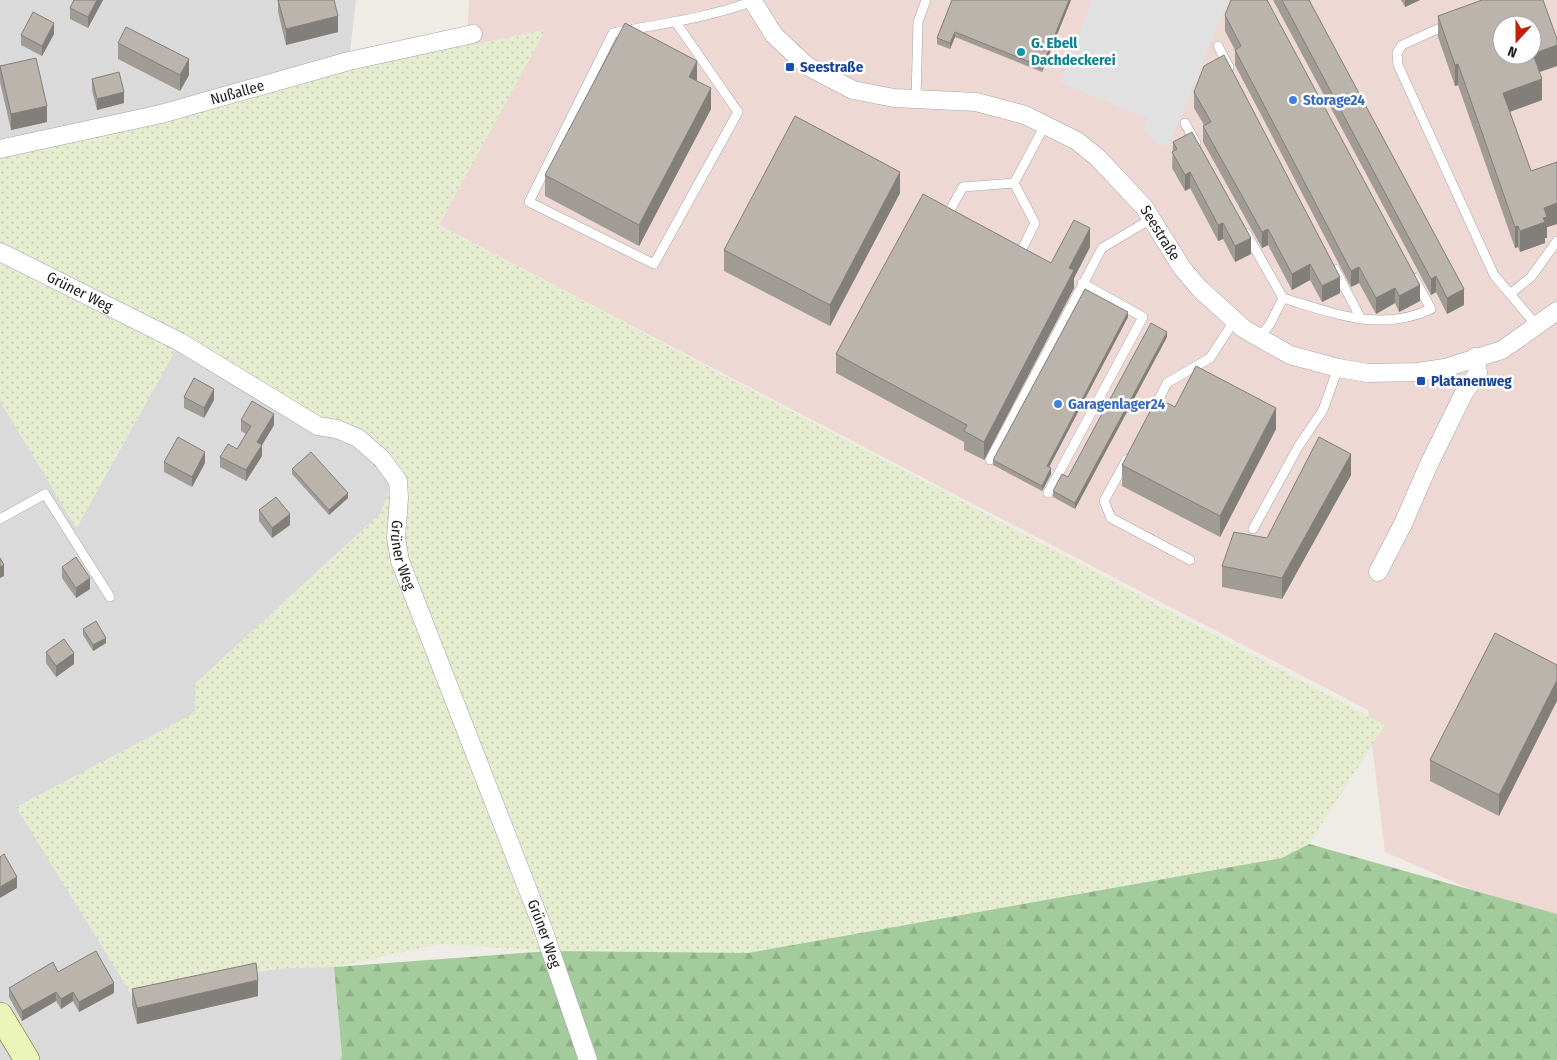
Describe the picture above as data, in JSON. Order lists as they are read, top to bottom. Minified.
{"streets":{"street":["Nußallee","Seestraße","Grüner Weg"]},"places":{"other":["G. Ebell Dachdeckerei","Storage24","Garagenlager24"],"transit":["Seestraße","Platanenweg"]},"north":"bottom"}
